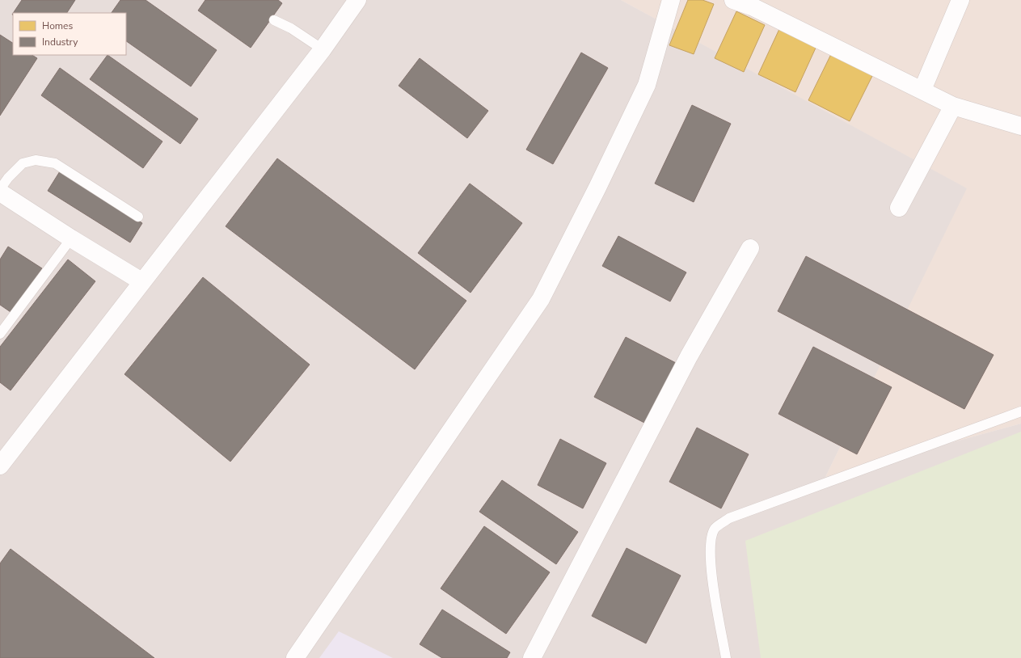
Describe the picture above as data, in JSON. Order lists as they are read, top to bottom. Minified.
{"legend":["Homes","Industry"]}
